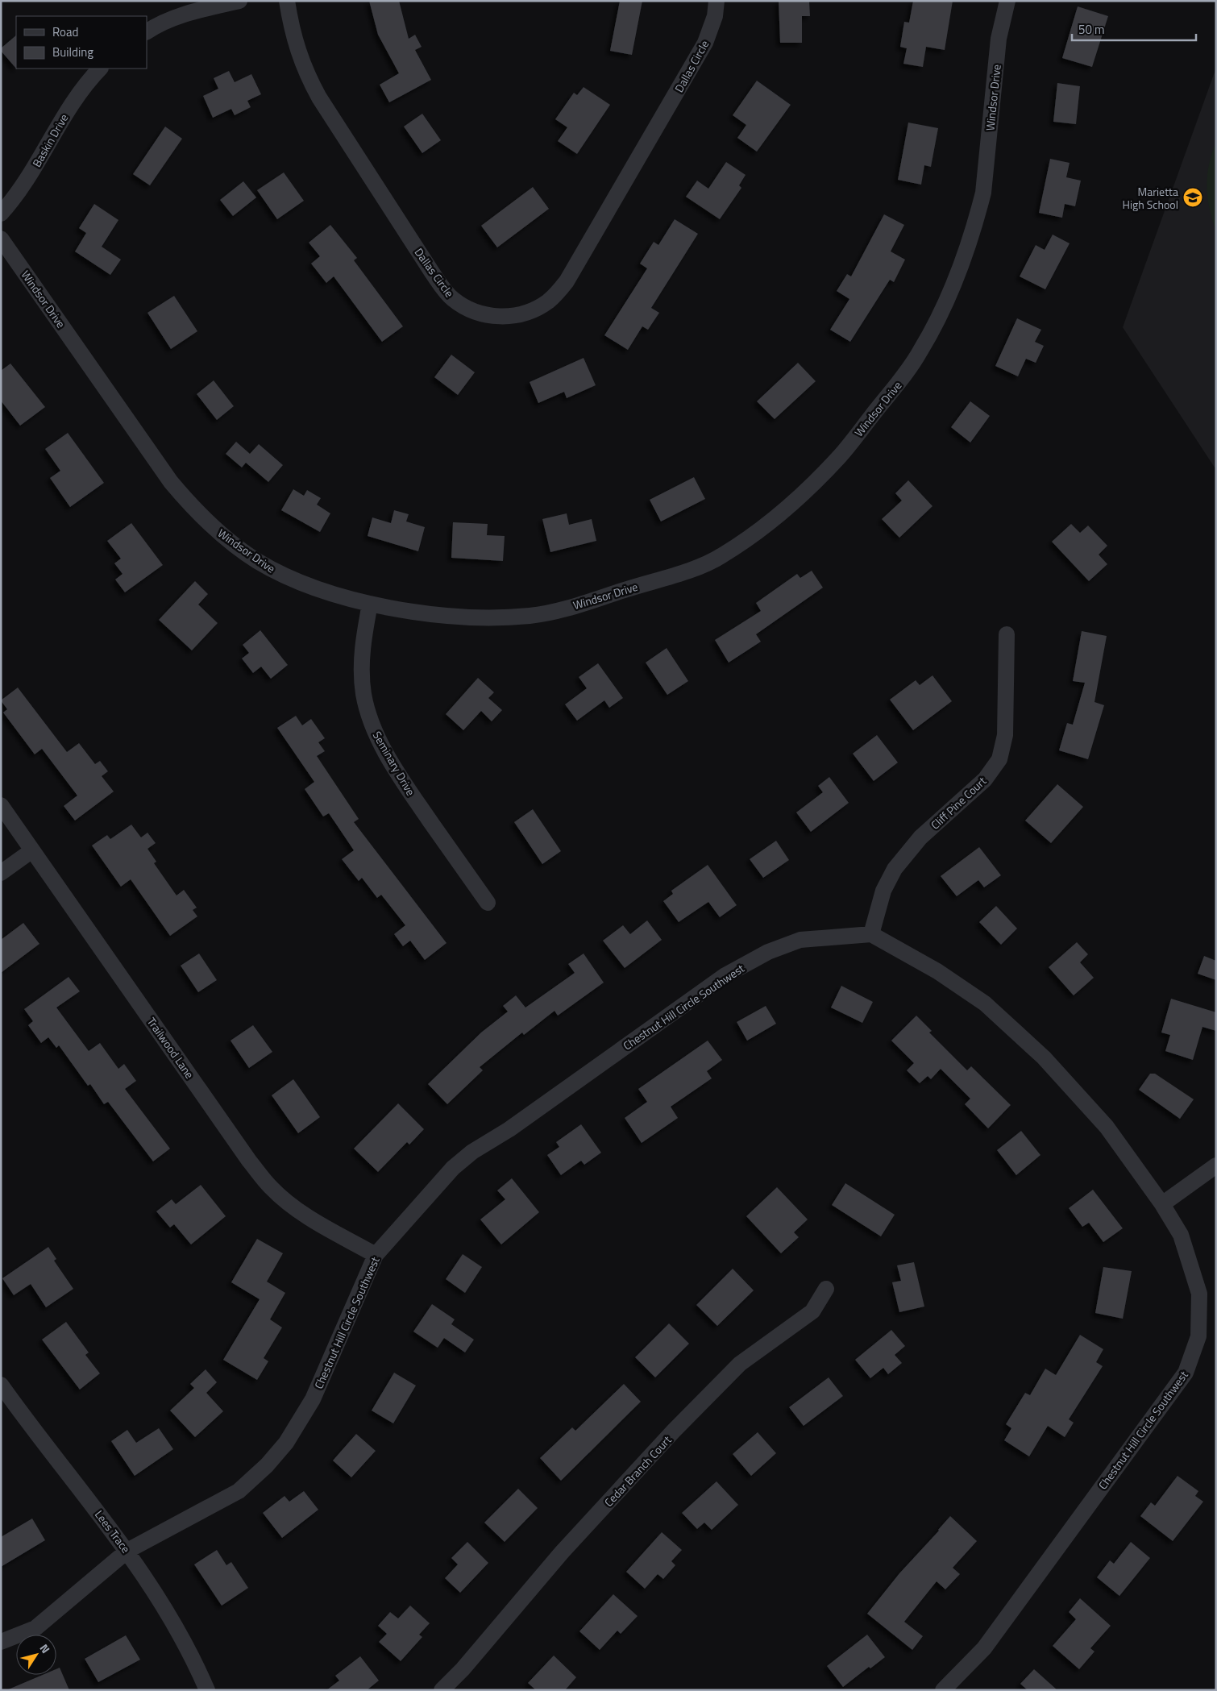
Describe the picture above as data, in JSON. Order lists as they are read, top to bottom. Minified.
{"streets":{"street":["Dallas Circle","Windsor Drive","Baskin Drive","Seminary Drive","Cliff Pine Court","Chestnut Hill Circle Southwest","Trailwood Lane","Cedar Branch Court","Lees Trace"]},"crossings":[["Windsor Drive","Seminary Drive"],["Cliff Pine Court","Chestnut Hill Circle Southwest"],["Chestnut Hill Circle Southwest","Trailwood Lane"],["Chestnut Hill Circle Southwest","Lees Trace"]],"places":{"school or university":["Marietta High School"]},"legend":["Road","Building"],"scale_bar":"50 m","north":"top right"}
